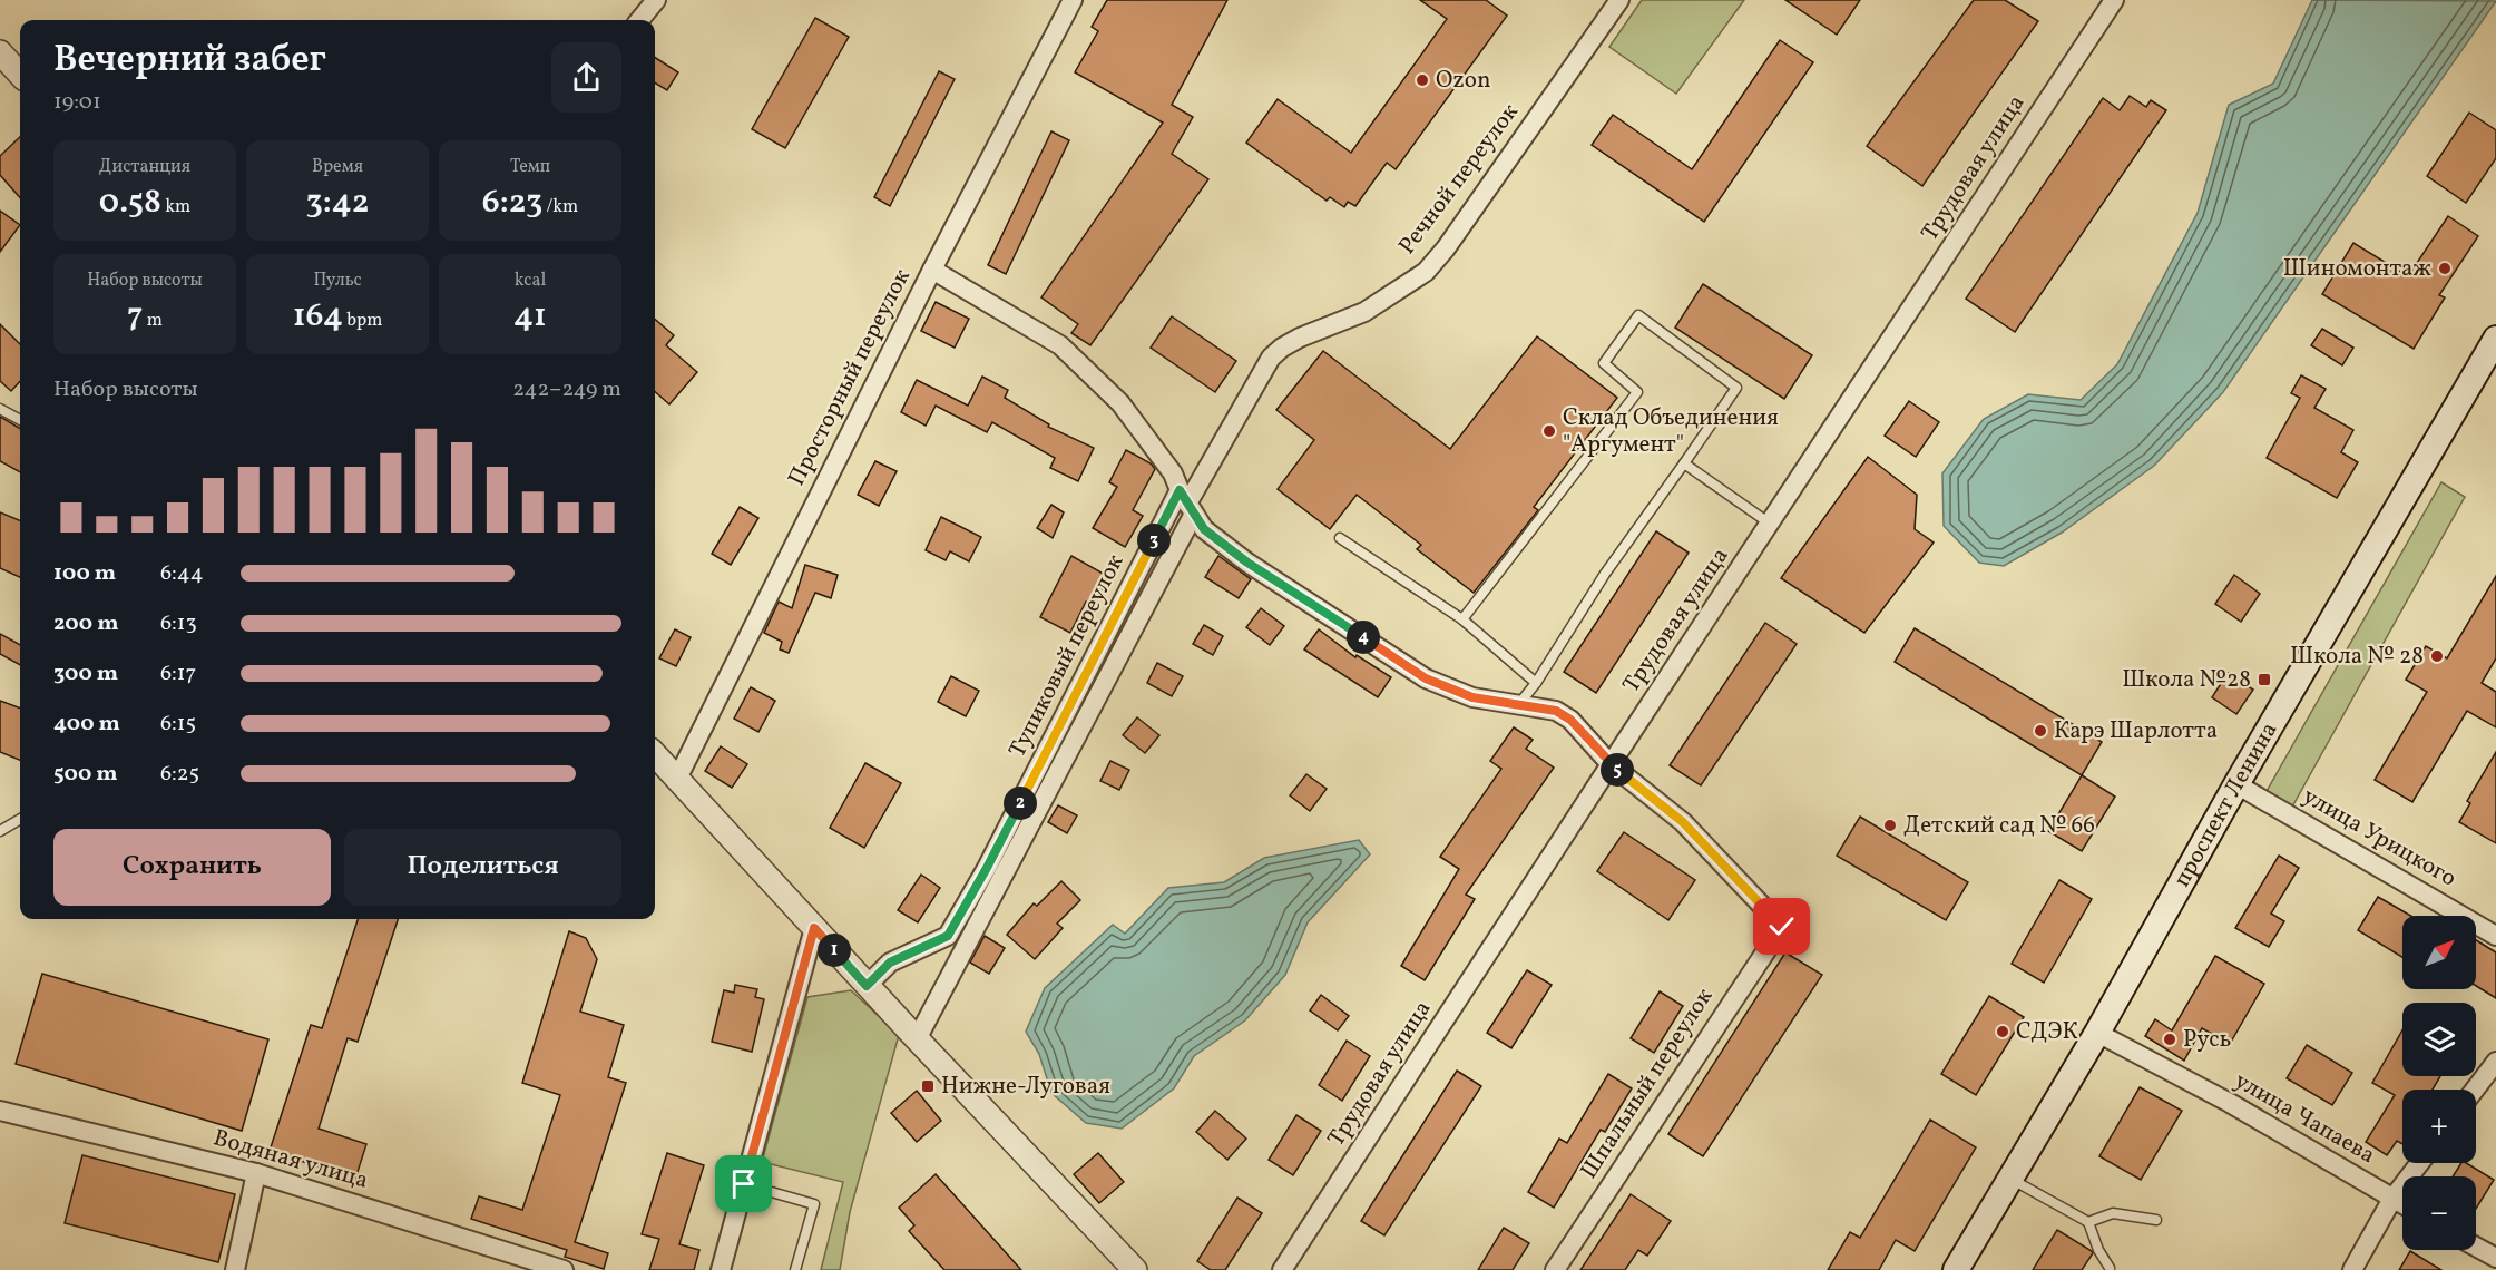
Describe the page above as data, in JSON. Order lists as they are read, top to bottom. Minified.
{"streets":{"main road":["проспект Ленина"],"street":["Трудовая улица","Речной переулок","Просторный переулок","Тупиковый переулок","улица Урицкого","Шпальный переулок","улица Чапаева","Водяная улица"]},"crossings":[["Трудовая улица","Шпальный переулок"],["Речной переулок","Тупиковый переулок"],["проспект Ленина","улица Урицкого"],["проспект Ленина","улица Чапаева"]],"places":{"other":["Ozon","Шиномонтаж","Склад Объединения \"Аргумент\"","Школа № 28","Карэ Шарлотта","Детский сад № 66","СДЭК","Русь"],"transit":["Школа №28","Нижне-Луговая"]},"north":"top right","page":{"heading":["Вечерний забег","19:01"],"stats":[["Дистанция","0.58 km"],["Время","3:42"],["Темп","6:23 /km"],["Набор высоты","7 m"],["Пульс","164 bpm"],["kcal","41"]],"chart":["Набор высоты","242–249 m"],"pins":["3","4","5","2","1"],"list":[{"name":"100 m","note":"6:44"},{"name":"200 m","note":"6:13"},{"name":"300 m","note":"6:17"},{"name":"400 m","note":"6:15"},{"name":"500 m","note":"6:25"}],"buttons":["Сохранить","Поделиться"],"map_buttons":["+","−"]}}
